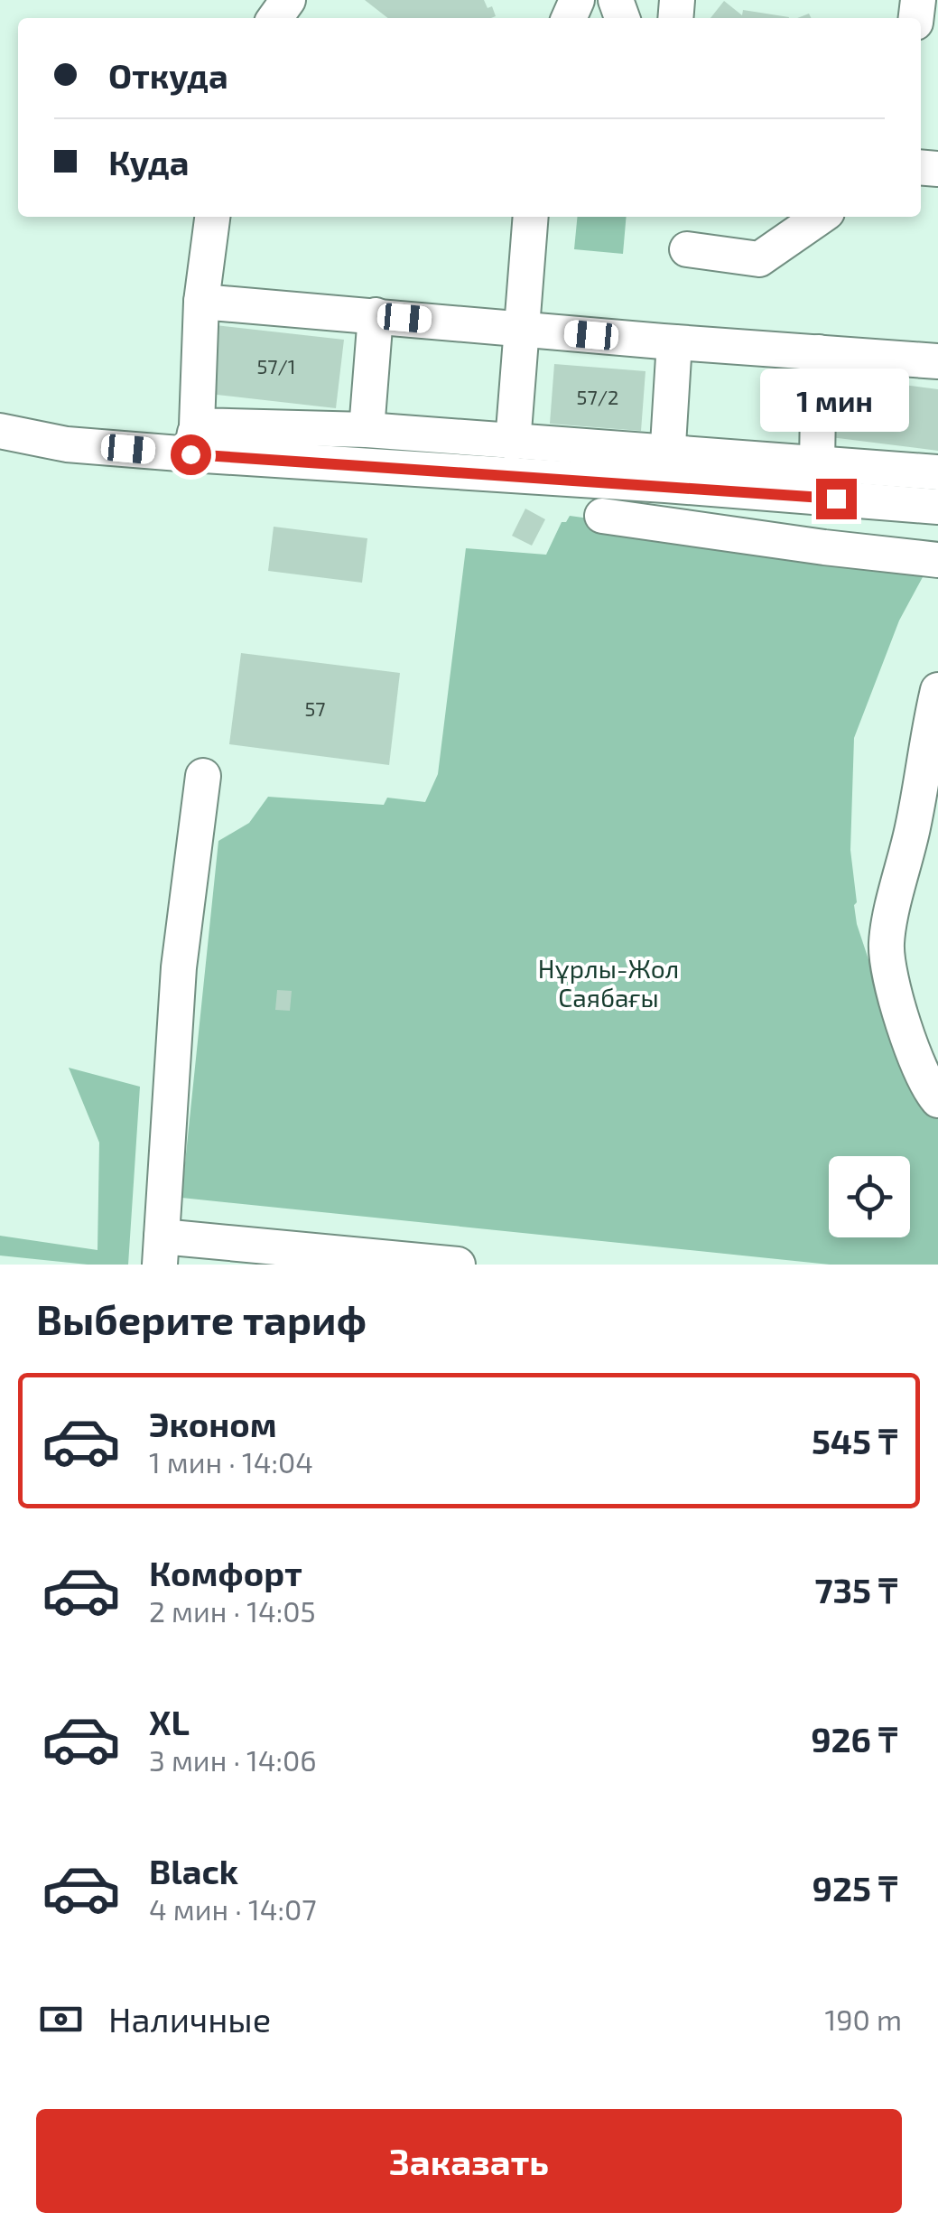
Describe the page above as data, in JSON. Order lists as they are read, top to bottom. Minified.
{"parks":["Нұрлы-Жол Саябағы"],"house_numbers":["57/1","57/2","57"],"page":{"banner":["Откуда","Куда"],"bubble":"1 мин","heading":"Выберите тариф","list":[{"name":"Эконом","note":"1 мин · 14:04","value":"545 ₸"},{"name":"Комфорт","note":"2 мин · 14:05","value":"735 ₸"},{"name":"XL","note":"3 мин · 14:06","value":"926 ₸"},{"name":"Black","note":"4 мин · 14:07","value":"925 ₸"}],"pay":["Наличные","190 m"],"buttons":"Заказать"}}
